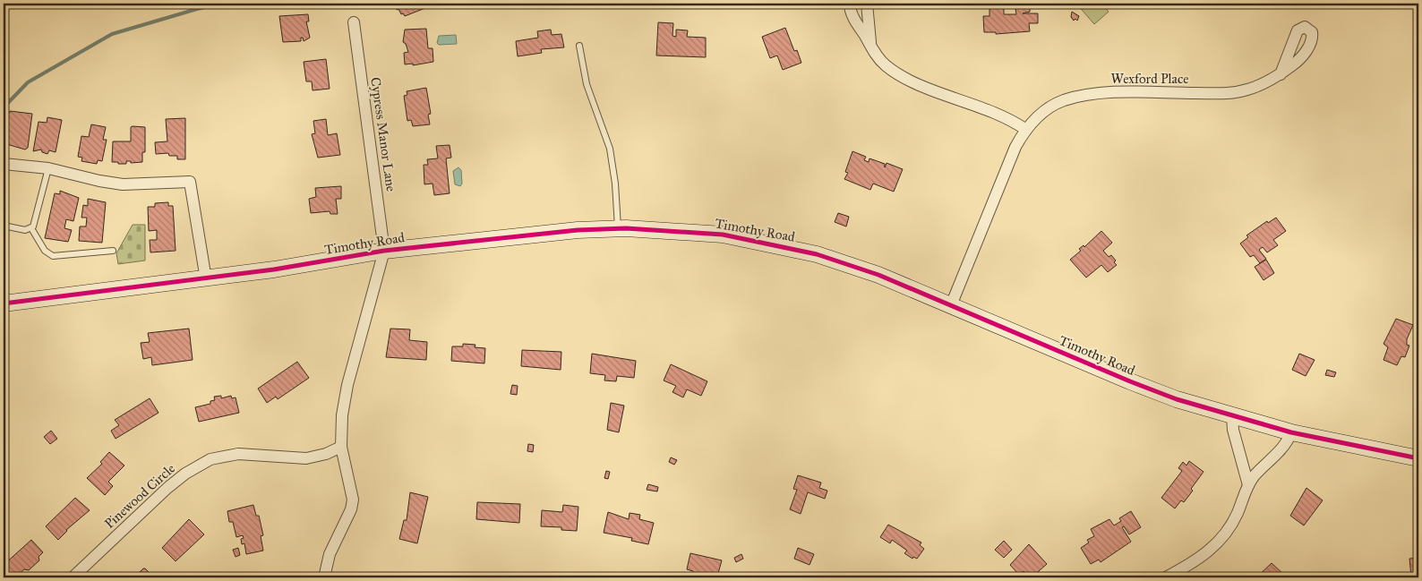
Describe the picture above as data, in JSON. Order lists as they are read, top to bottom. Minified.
{"streets":{"main road":["Timothy Road"],"street":["Wexford Place","Cypress Manor Lane","Pinewood Circle"]},"crossings":[["Wexford Place","Timothy Road"],["Cypress Manor Lane","Timothy Road"]]}
